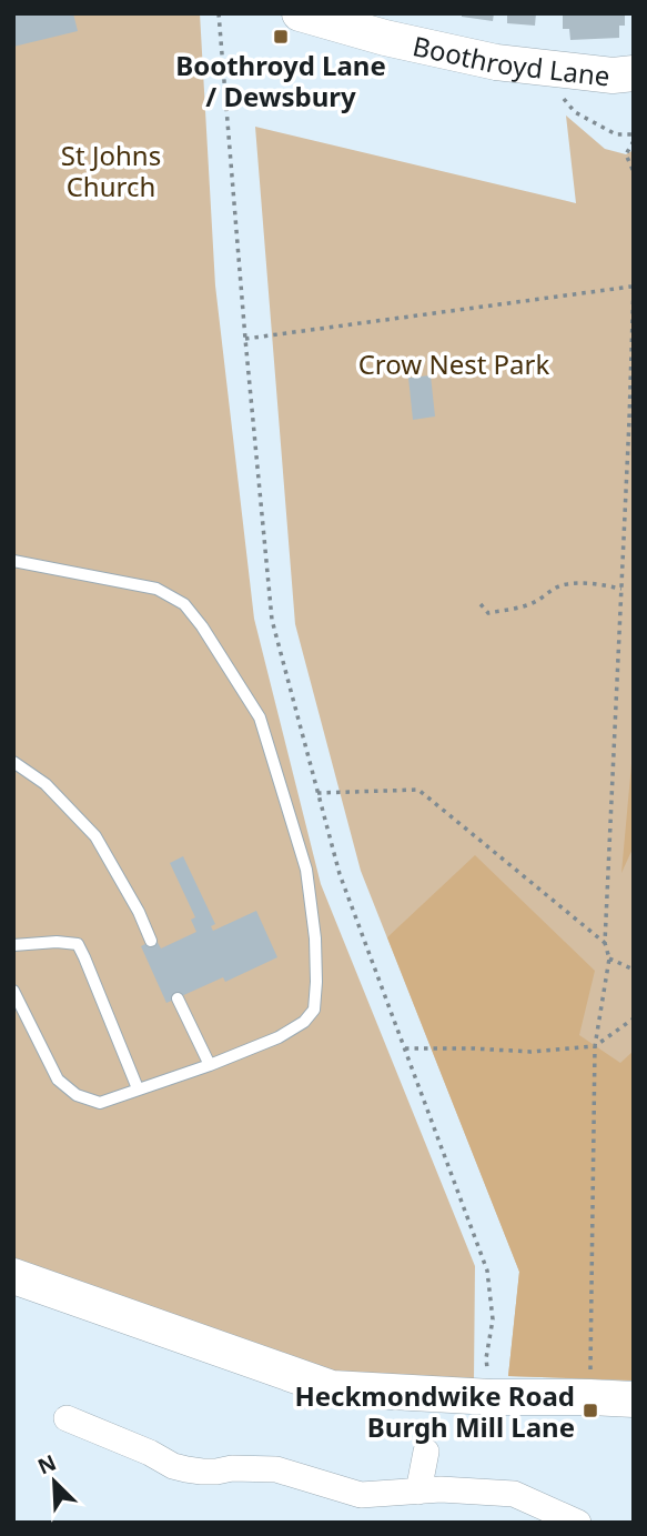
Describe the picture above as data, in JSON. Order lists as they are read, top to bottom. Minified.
{"streets":{"main road":["Boothroyd Lane"]},"parks":["St Johns Church","Crow Nest Park"],"places":{"transit":["Boothroyd Lane / Dewsbury","Heckmondwike Road Burgh Mill Lane"]},"north":"top left"}
